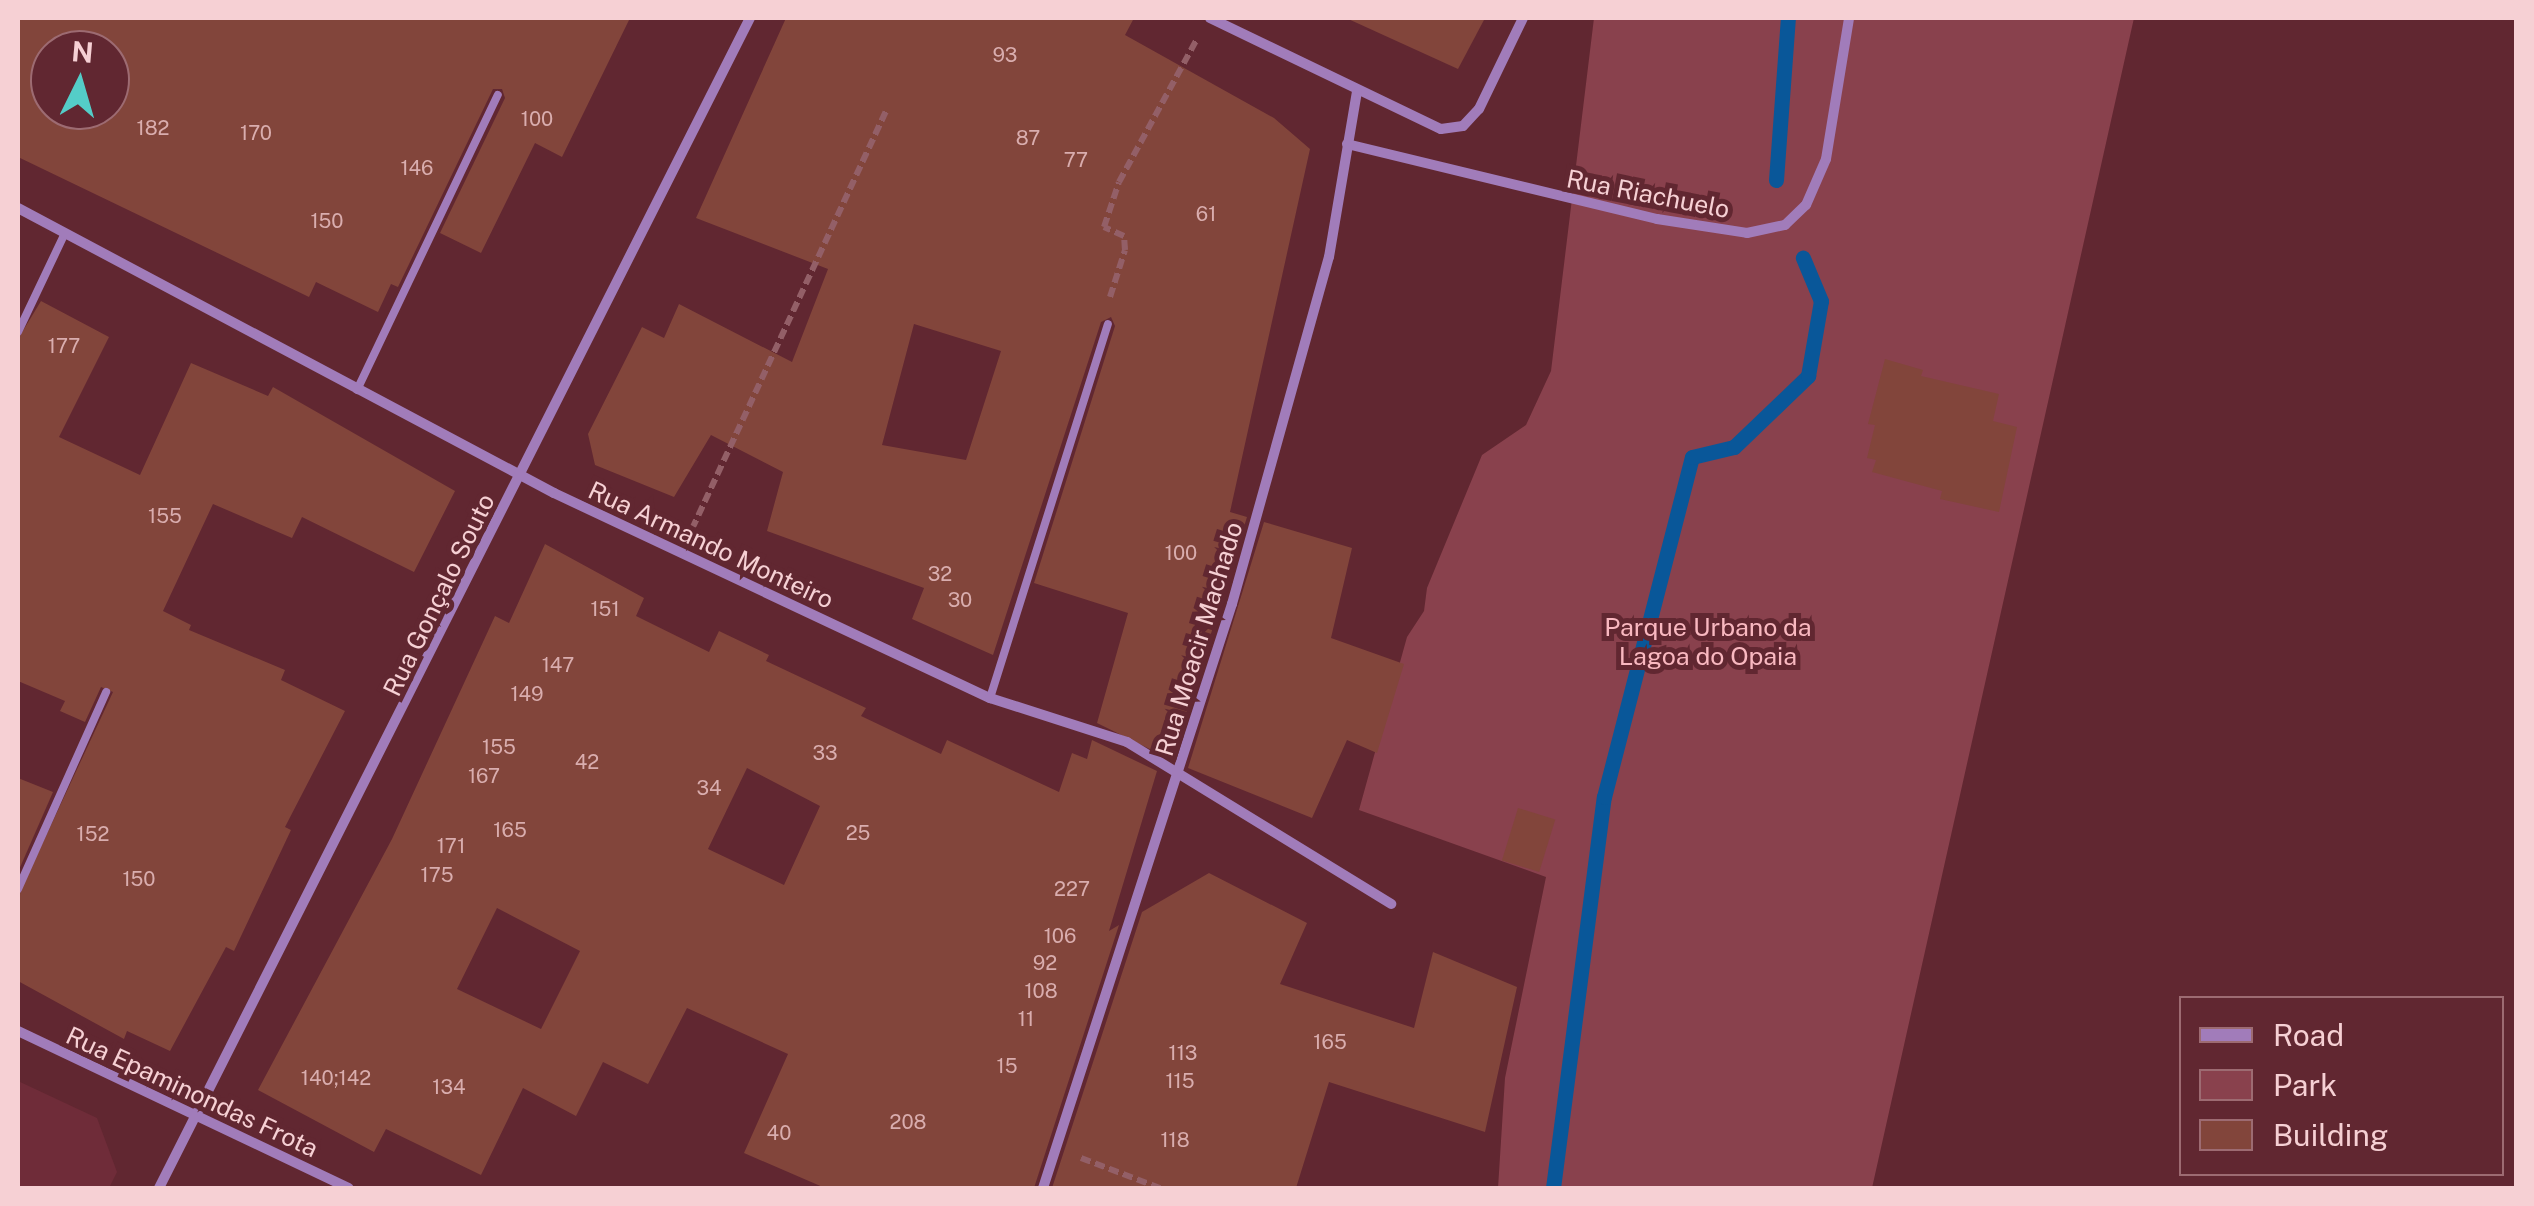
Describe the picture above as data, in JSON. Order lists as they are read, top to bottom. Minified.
{"streets":{"street":["Rua Riachuelo","Rua Armando Monteiro","Rua Gonçalo Souto","Rua Moacir Machado","Rua Epaminondas Frota"]},"crossings":[["Rua Riachuelo","Rua Moacir Machado"],["Rua Armando Monteiro","Rua Gonçalo Souto"],["Rua Armando Monteiro","Rua Moacir Machado"],["Rua Gonçalo Souto","Rua Epaminondas Frota"]],"parks":["Parque Urbano da Lagoa do Opaia"],"house_numbers":["93","100","182","170","87","77","146","61","150","177","155","100","32","30","151","147","149","155","33","42","167","34","165","25","152","171","175","150","227","106","92","108","11","165","113","15","140;142","115","134","208","40","118"],"legend":["Road","Park","Building"],"north":"top"}
